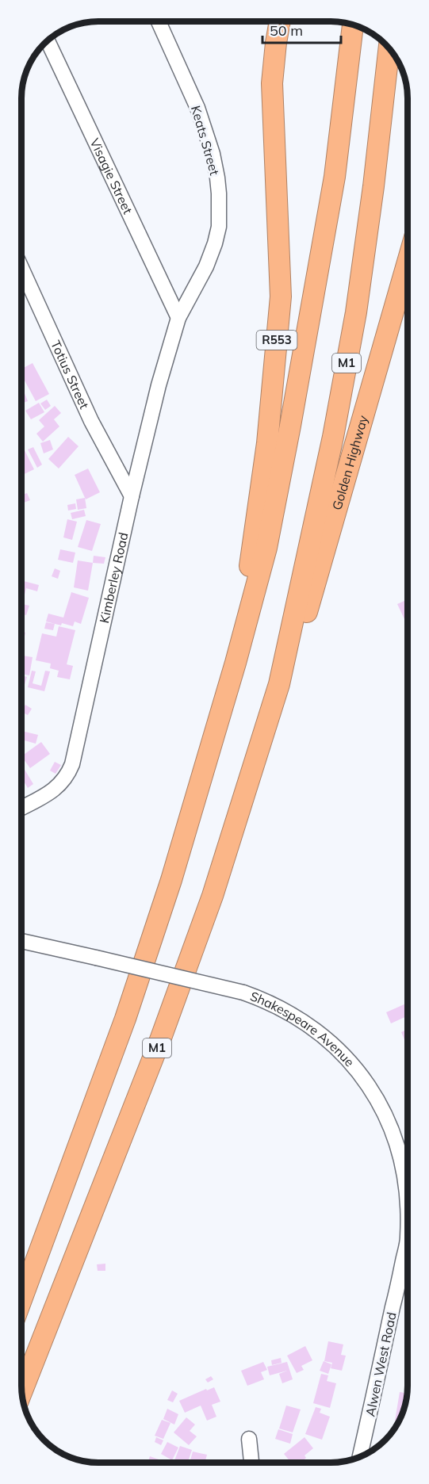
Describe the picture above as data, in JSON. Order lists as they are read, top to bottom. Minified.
{"streets":{"highway":["R553","M1","Golden Highway"],"street":["Keats Street","Visagie Street","Totius Street","Kimberley Road","Shakespeare Avenue","Alwen West Road"]},"crossings":[["Keats Street","Visagie Street"],["Keats Street","Kimberley Road"],["Visagie Street","Kimberley Road"],["M1","Golden Highway"],["Totius Street","Kimberley Road"]],"scale_bar":"50 m"}
